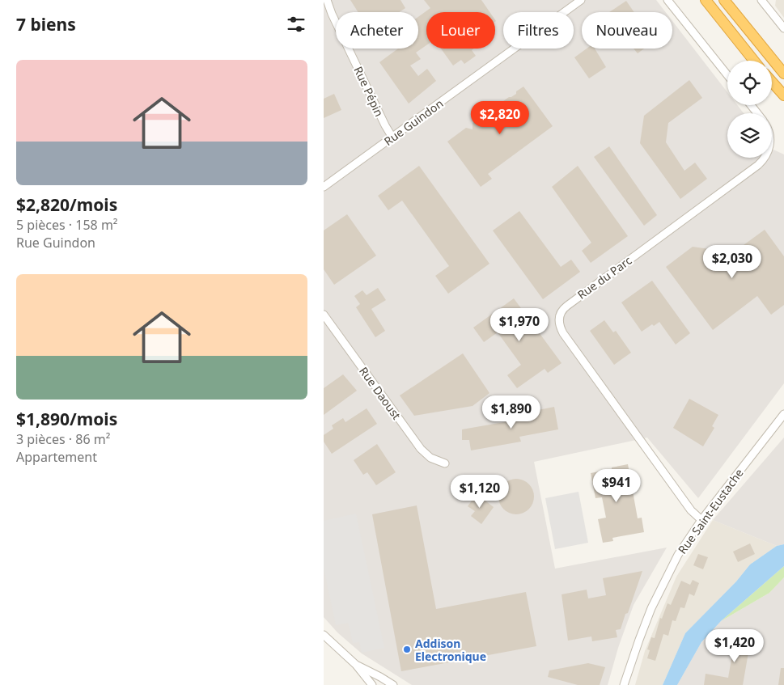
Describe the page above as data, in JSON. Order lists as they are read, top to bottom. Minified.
{"streets":{"street":["Rue Pépin","Rue Guindon","Rue du Parc","Rue Daoust","Rue Saint-Eustache"]},"crossings":[["Rue Pépin","Rue Guindon"],["Rue du Parc","Rue Saint-Eustache"]],"places":["Addison Electronique"],"page":{"heading":"7 biens","chip":["Acheter","Louer","Filtres","Nouveau"],"list":[{"name":"$2,820/mois","note":"5 pièces · 158 m² · Rue Guindon"},{"name":"$1,890/mois","note":"3 pièces · 86 m² · Appartement"}],"price":["$2,820","$2,030","$1,970","$1,890","$941","$1,120","$1,420"]}}
